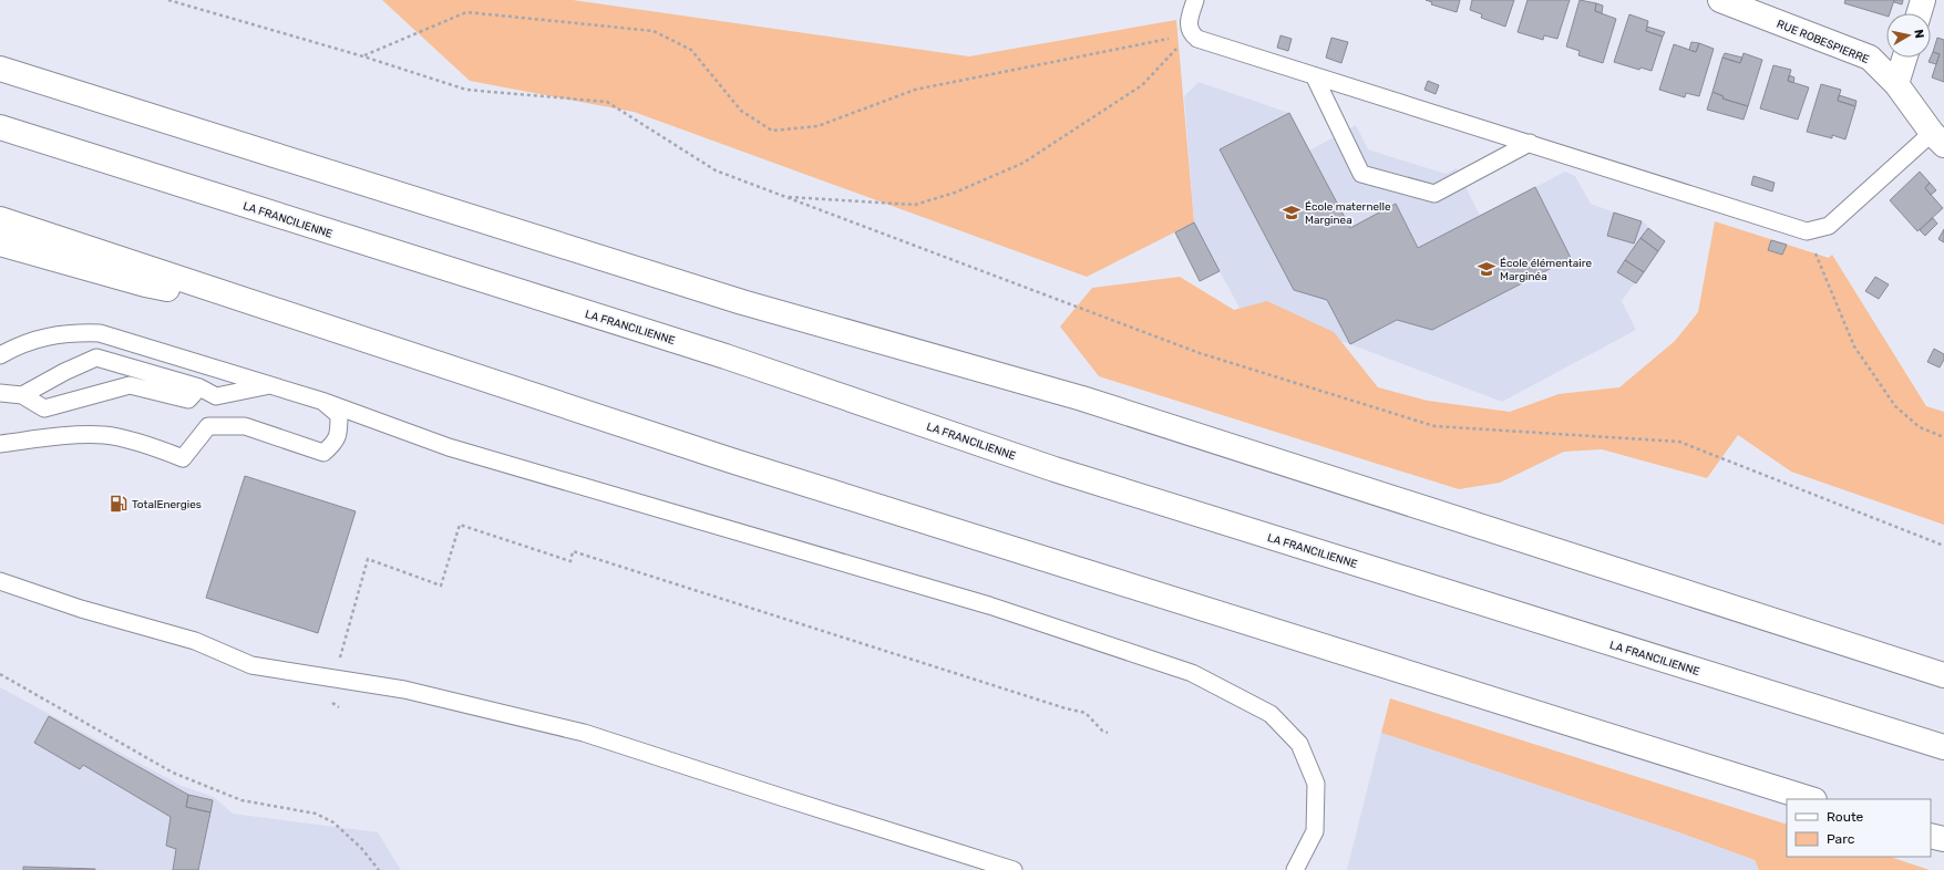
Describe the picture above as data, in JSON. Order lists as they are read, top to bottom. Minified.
{"streets":{"main road":["RUE ROBESPIERRE","LA FRANCILIENNE"]},"places":{"school or university":["École maternelle Marginea","École élémentaire Marginéa"],"fuel station":["TotalEnergies"]},"legend":["Route","Parc"],"north":"right"}
